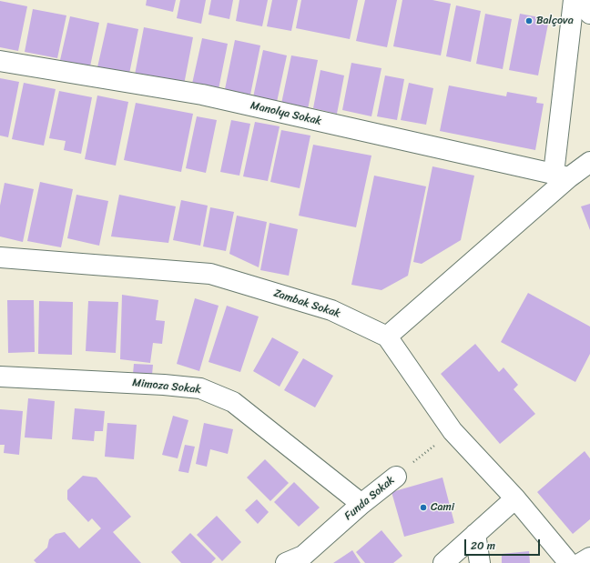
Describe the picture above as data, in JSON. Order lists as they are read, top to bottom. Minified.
{"streets":{"street":["Manolya Sokak","Zambak Sokak","Mimoza Sokak","Funda Sokak"]},"crossings":[["Zambak Sokak","Funda Sokak"],["Mimoza Sokak","Funda Sokak"]],"places":["Balçova","Cami"],"scale_bar":"20 m"}
